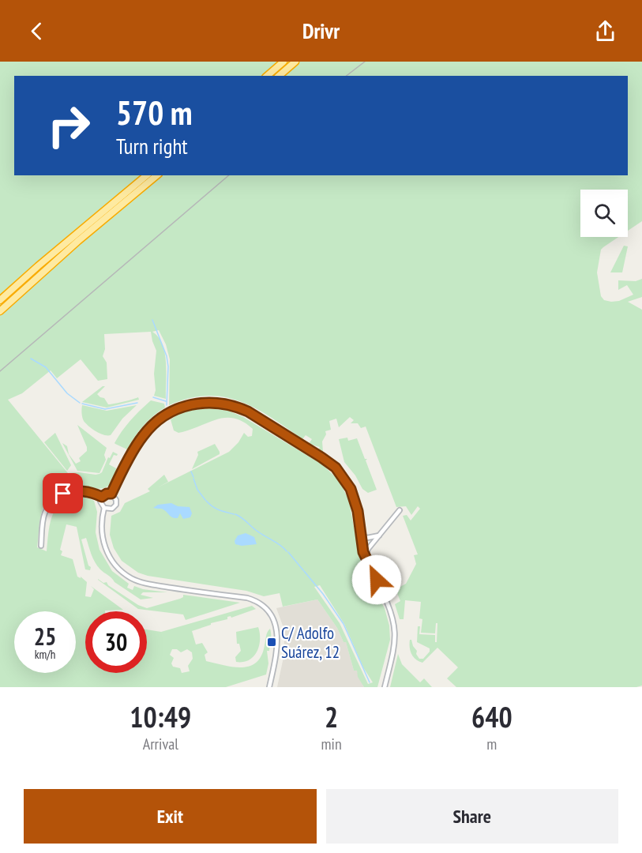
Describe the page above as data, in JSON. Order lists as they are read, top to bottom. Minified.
{"places":{"transit":["C/ Adolfo Suárez, 12"]},"page":{"header":"Drivr","turn":["570 m","Turn right"],"speed":"25 km/h","limit":"30","eta":["10:49","Arrival","2","min","640","m"],"buttons":["Exit","Share"]}}
